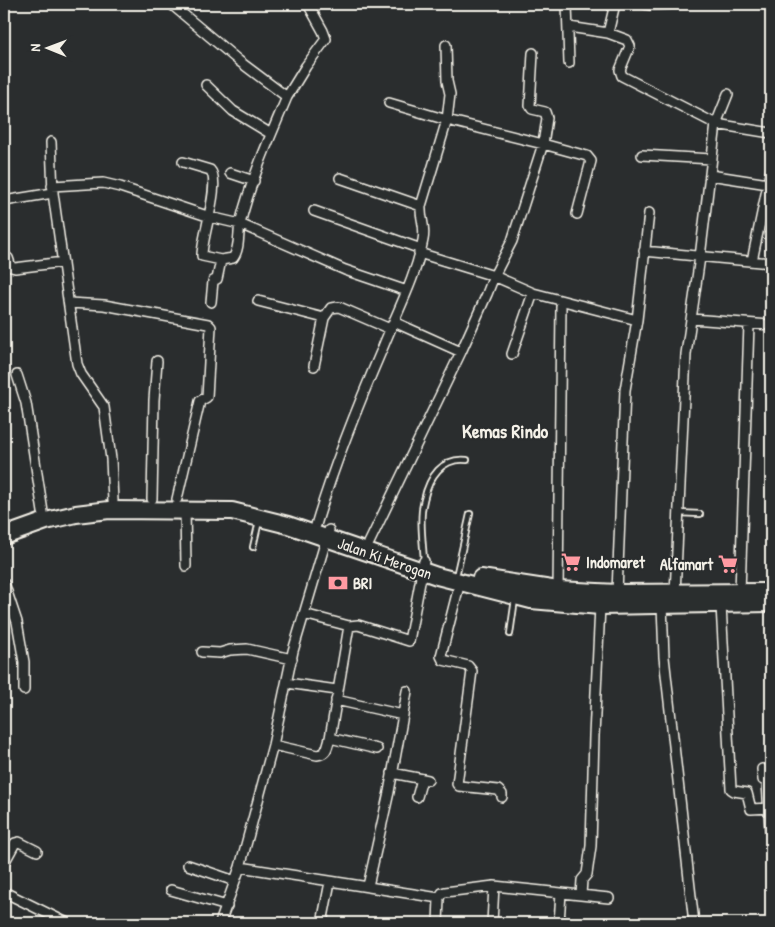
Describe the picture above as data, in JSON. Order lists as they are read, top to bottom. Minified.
{"streets":{"highway":["Jalan Ki Merogan"]},"districts":["Kemas Rindo"],"places":{"supermarket":["Indomaret","Alfamart"],"bank":["BRI"]},"north":"left"}
